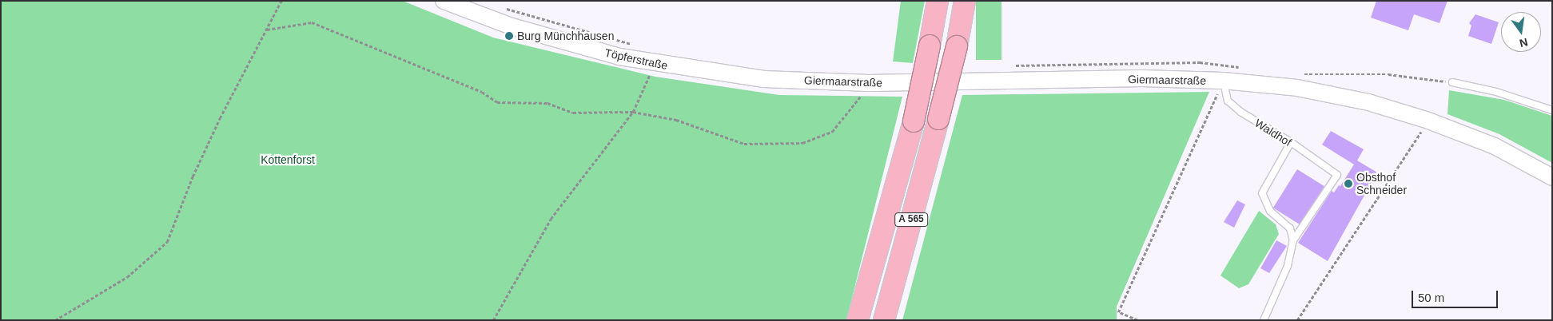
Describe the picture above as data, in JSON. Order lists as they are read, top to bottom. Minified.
{"streets":{"highway":["A 565"],"main road":["Töpferstraße","Giermaarstraße"],"lane":["Waldhof"]},"crossings":[["Töpferstraße","Giermaarstraße"],["Giermaarstraße","Waldhof"]],"parks":["Kottenforst"],"places":["Burg Münchhausen","Obsthof Schneider"],"scale_bar":"50 m","north":"bottom"}
